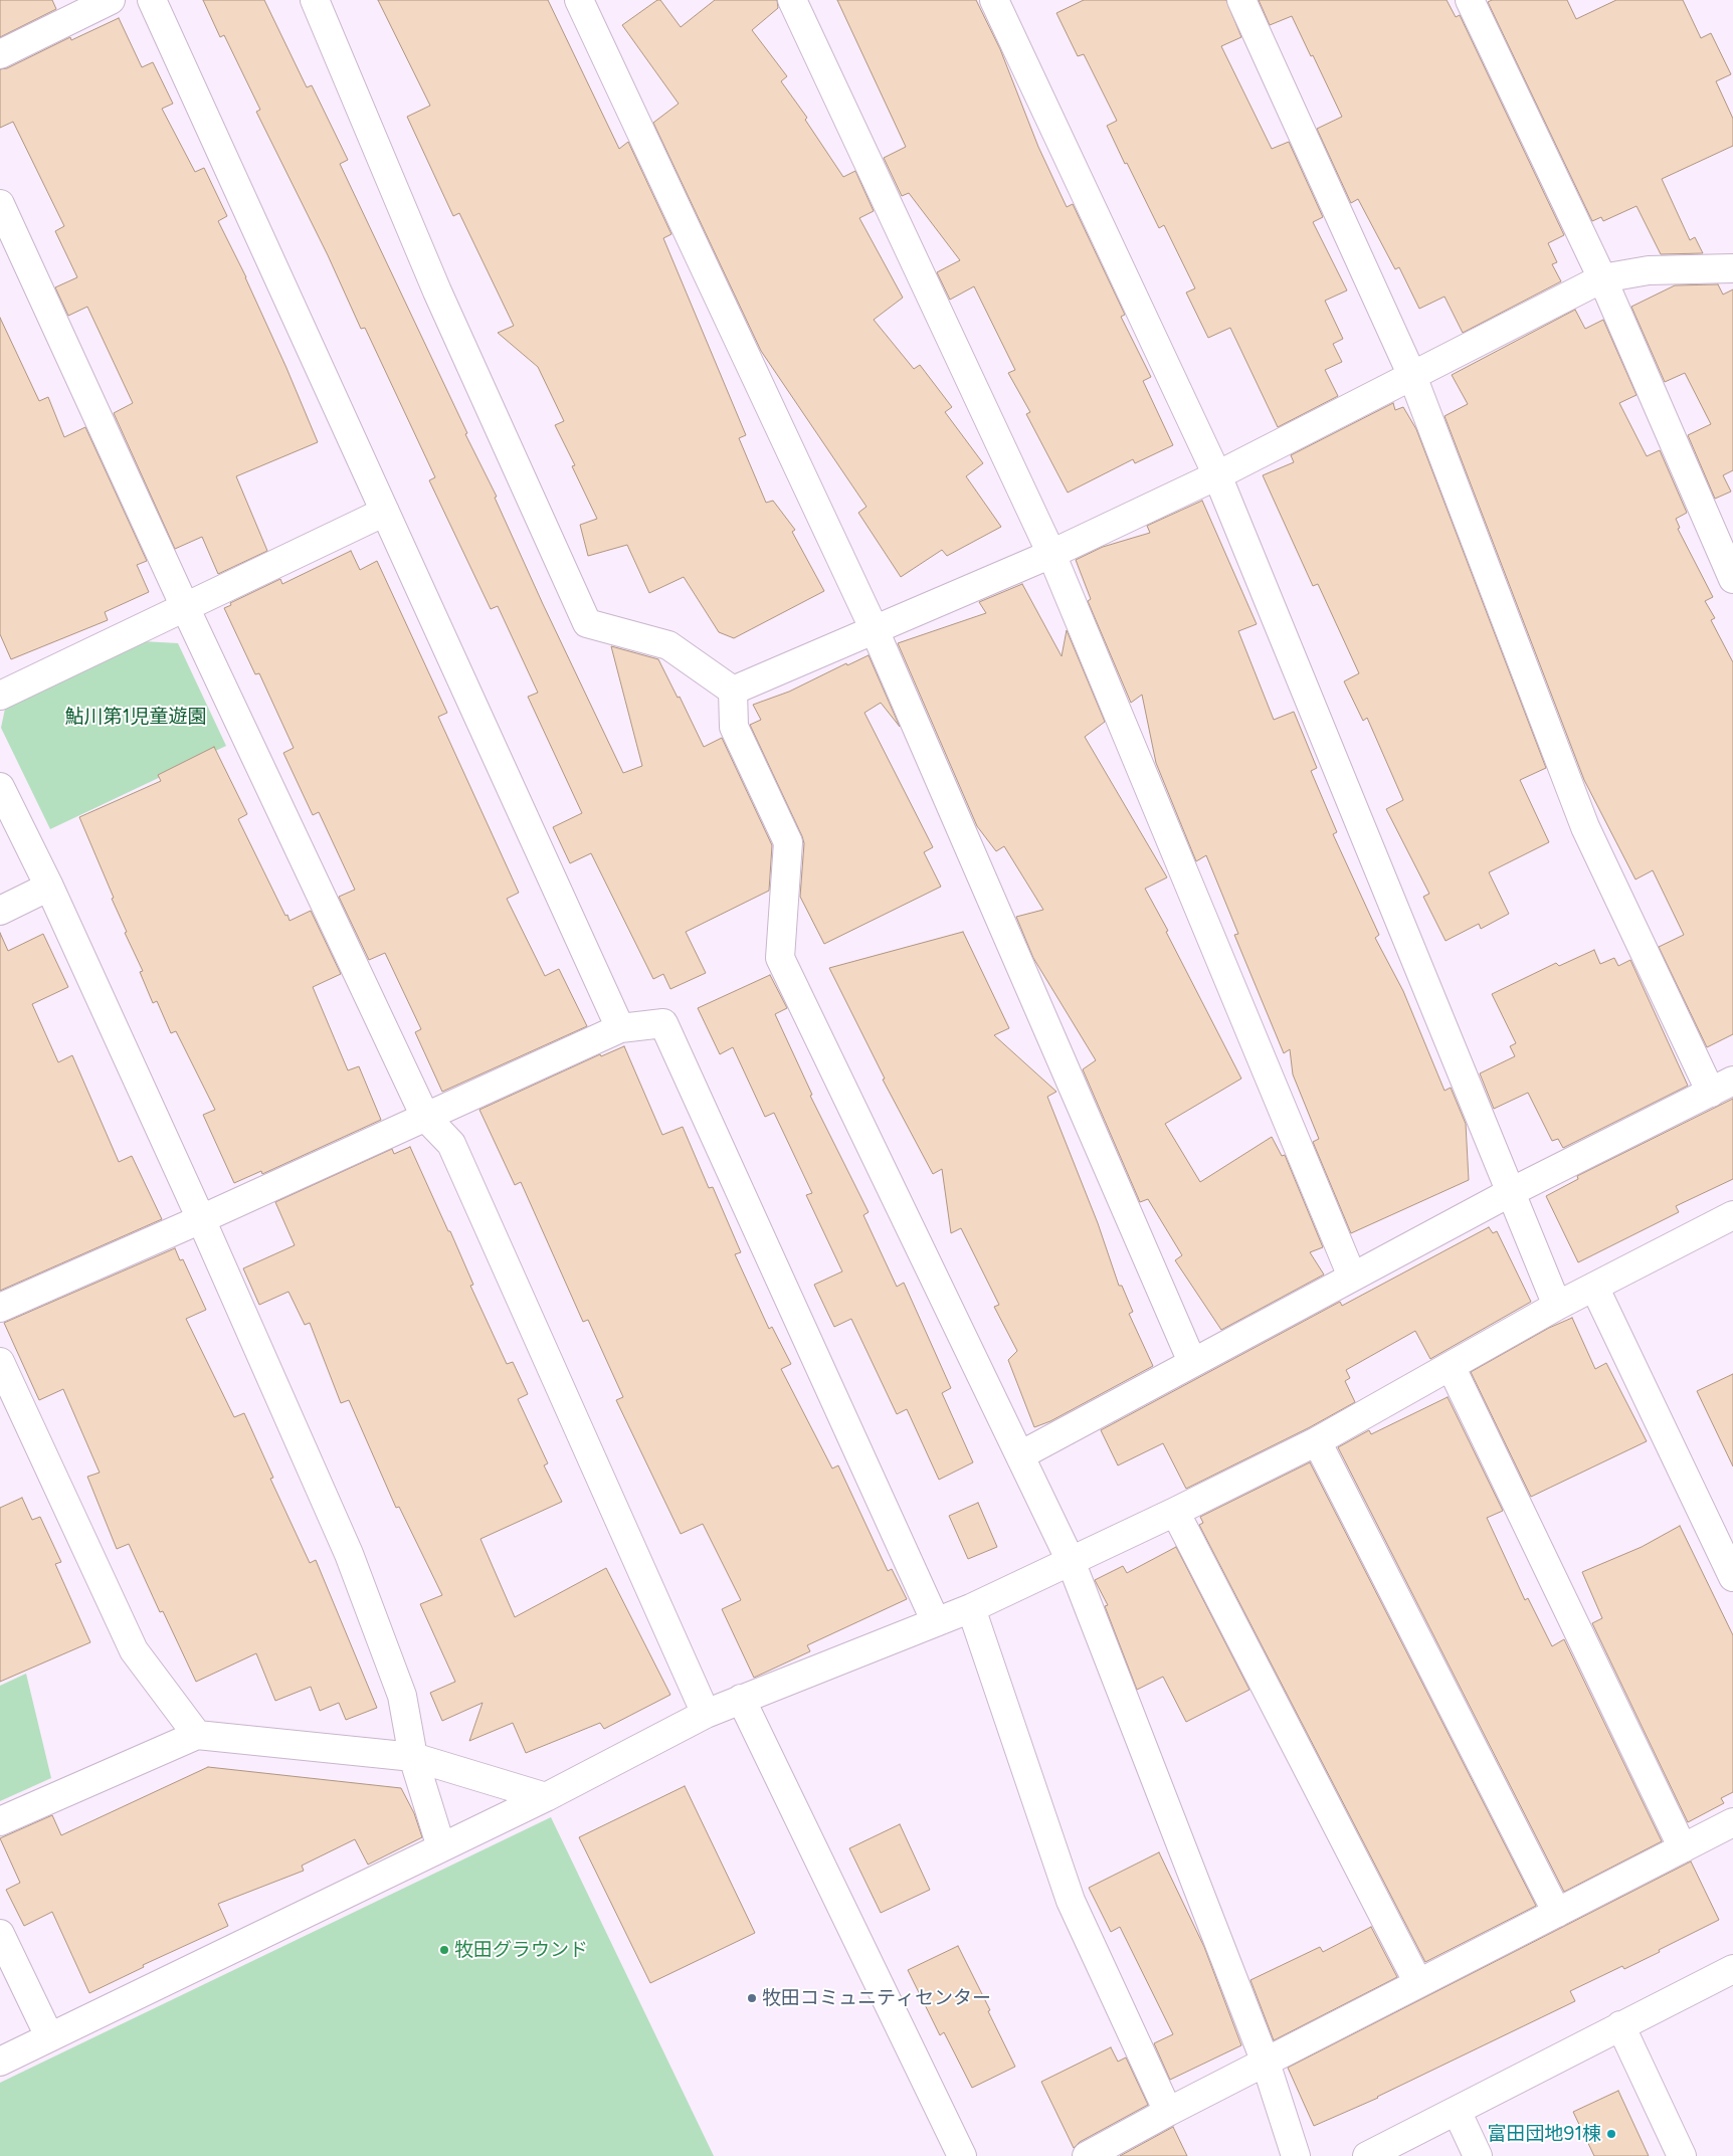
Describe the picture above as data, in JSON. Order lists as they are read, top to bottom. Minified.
{"parks":["鮎川第1児童遊園"],"places":["牧田グラウンド","牧田コミュニティセンター","富田団地91棟"]}
